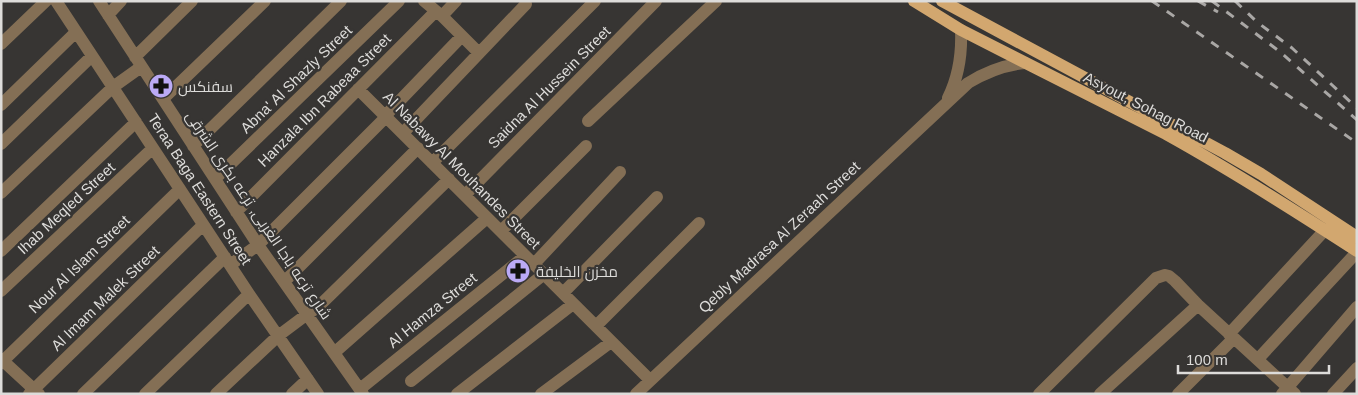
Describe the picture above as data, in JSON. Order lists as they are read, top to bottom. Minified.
{"streets":{"main road":["Asyout, Sohag Road"],"street":["Abna' Al Shazly Street","Saidna Al Hussein Street","Hanzala Ibn Rabeaa Street","Al Nabawy Al Mouhandes Street","Teraa Baga Eastern Street","Ihab Meqled Street","شارع ترعه باجا الغربى, ترعه بكرى الشرقى","Qebly Madrasa Al Zeraah Street","Nour Al Islam Street","Al Imam Malek Street","Al Hamza Street"]},"crossings":[["Abna' Al Shazly Street","شارع ترعه باجا الغربى, ترعه بكرى الشرقى"],["Saidna Al Hussein Street","Al Nabawy Al Mouhandes Street"],["Hanzala Ibn Rabeaa Street","Al Nabawy Al Mouhandes Street"],["Hanzala Ibn Rabeaa Street","شارع ترعه باجا الغربى, ترعه بكرى الشرقى"],["Asyout, Sohag Road","Qebly Madrasa Al Zeraah Street"],["Al Nabawy Al Mouhandes Street","Qebly Madrasa Al Zeraah Street"],["Al Nabawy Al Mouhandes Street","Al Hamza Street"],["Teraa Baga Eastern Street","Ihab Meqled Street"],["Teraa Baga Eastern Street","Nour Al Islam Street"],["Teraa Baga Eastern Street","Al Imam Malek Street"],["شارع ترعه باجا الغربى, ترعه بكرى الشرقى","Al Hamza Street"]],"places":{"pharmacy":["سفنكس","مخزن الخليفة"]},"scale_bar":"100 m"}
